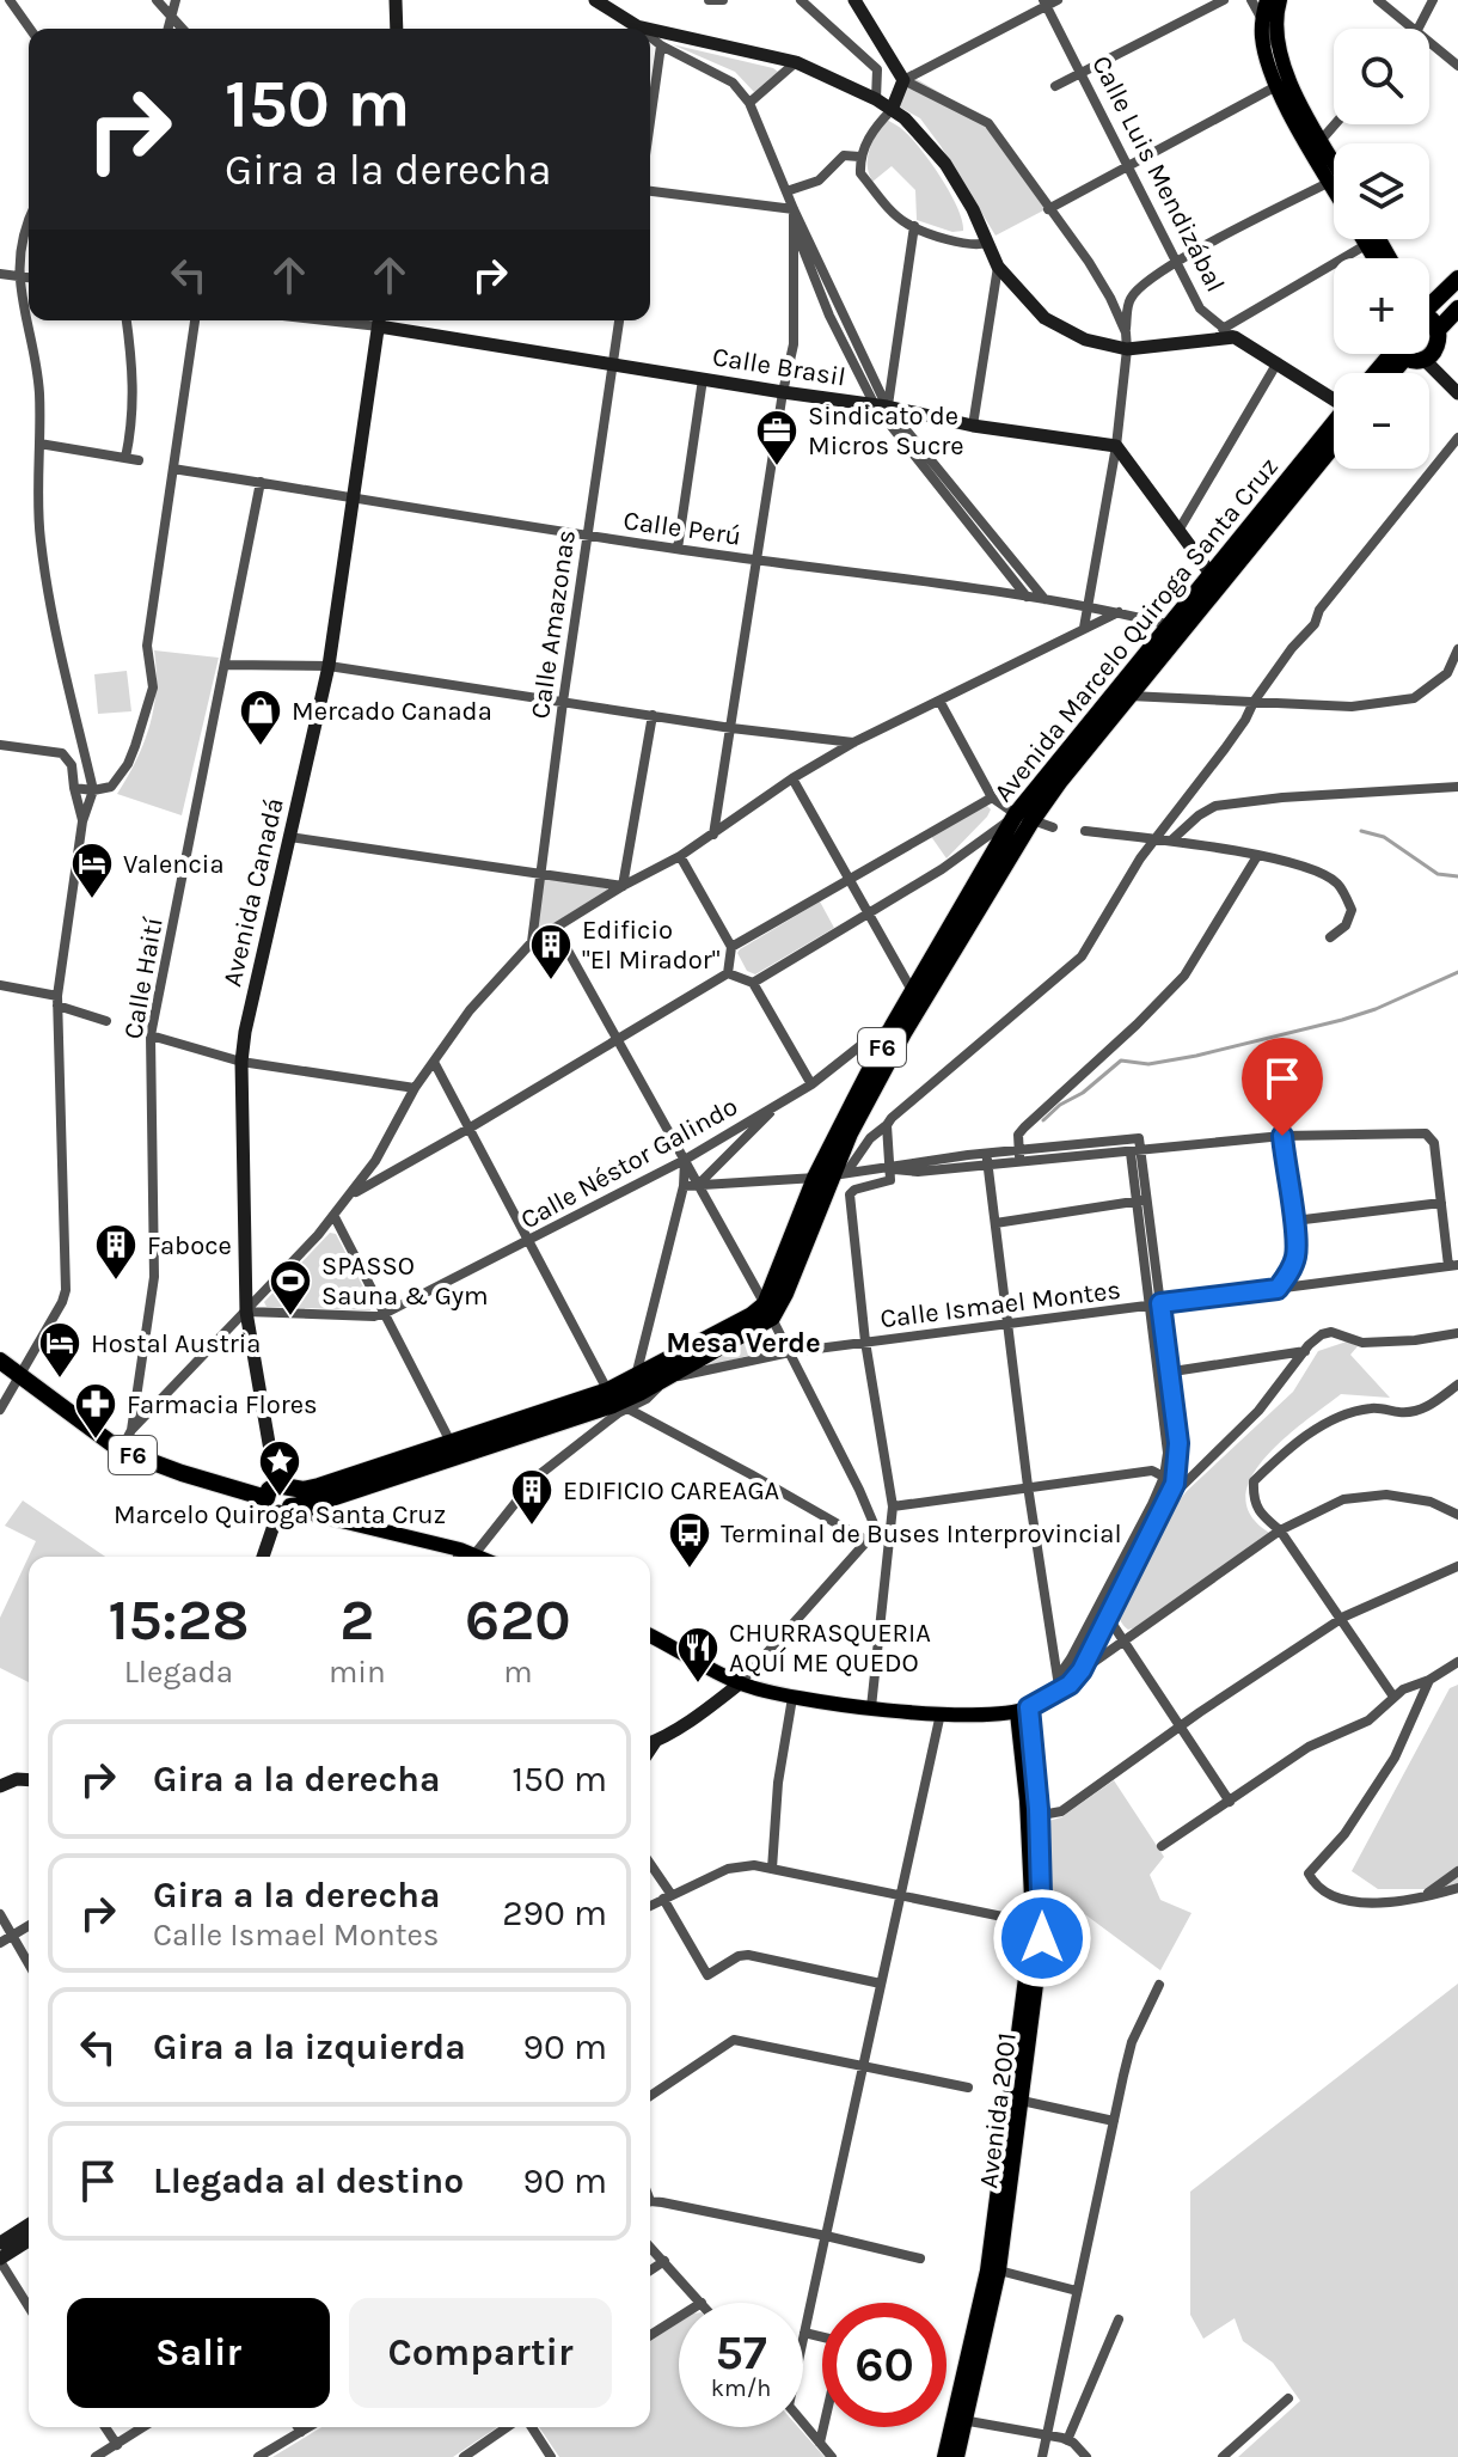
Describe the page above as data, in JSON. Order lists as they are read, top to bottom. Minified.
{"streets":{"highway":["Avenida Marcelo Quiroga Santa Cruz","F6"],"main road":["Avenida 2001"],"street":["Calle Luis Mendizábal","Calle Brasil","Calle Perú","Calle Amazonas","Avenida Canadá","Calle Haití","Calle Néstor Galindo","Calle Ismael Montes"]},"crossings":[["Calle Brasil","Calle Amazonas"],["Calle Brasil","Avenida Canadá"],["Calle Perú","Calle Amazonas"],["Calle Perú","Avenida Marcelo Quiroga Santa Cruz"],["Calle Perú","Avenida Canadá"],["Calle Perú","Calle Haití"],["Avenida Marcelo Quiroga Santa Cruz","F6"],["Avenida Marcelo Quiroga Santa Cruz","Calle Néstor Galindo"],["Avenida Canadá","F6"],["Avenida Canadá","Calle Néstor Galindo"],["F6","Calle Ismael Montes"]],"districts":["Mesa Verde"],"places":{"office":["Sindicato de Micros Sucre"],"shop":["Mercado Canada"],"hotel":["Valencia","Hostal Austria"],"building":["Edificio \"El Mirador\"","Faboce","EDIFICIO CAREAGA"],"sports":["SPASSO Sauna & Gym"],"pharmacy":["Farmacia Flores"],"place":["Marcelo Quiroga Santa Cruz"],"bus stop":["Terminal de Buses Interprovincial"],"restaurant":["CHURRASQUERIA AQUÍ ME QUEDO"]},"page":{"map_buttons":["+","−"],"turn":["150 m","Gira a la derecha"],"eta":["15:28","Llegada","2","min","620","m"],"list":[{"name":"Gira a la derecha","value":"150 m"},{"name":"Gira a la derecha","note":"Calle Ismael Montes","value":"290 m"},{"name":"Gira a la izquierda","value":"90 m"},{"name":"Llegada al destino","value":"90 m"}],"buttons":["Salir","Compartir"],"speed":"57 km/h","limit":"60"}}
